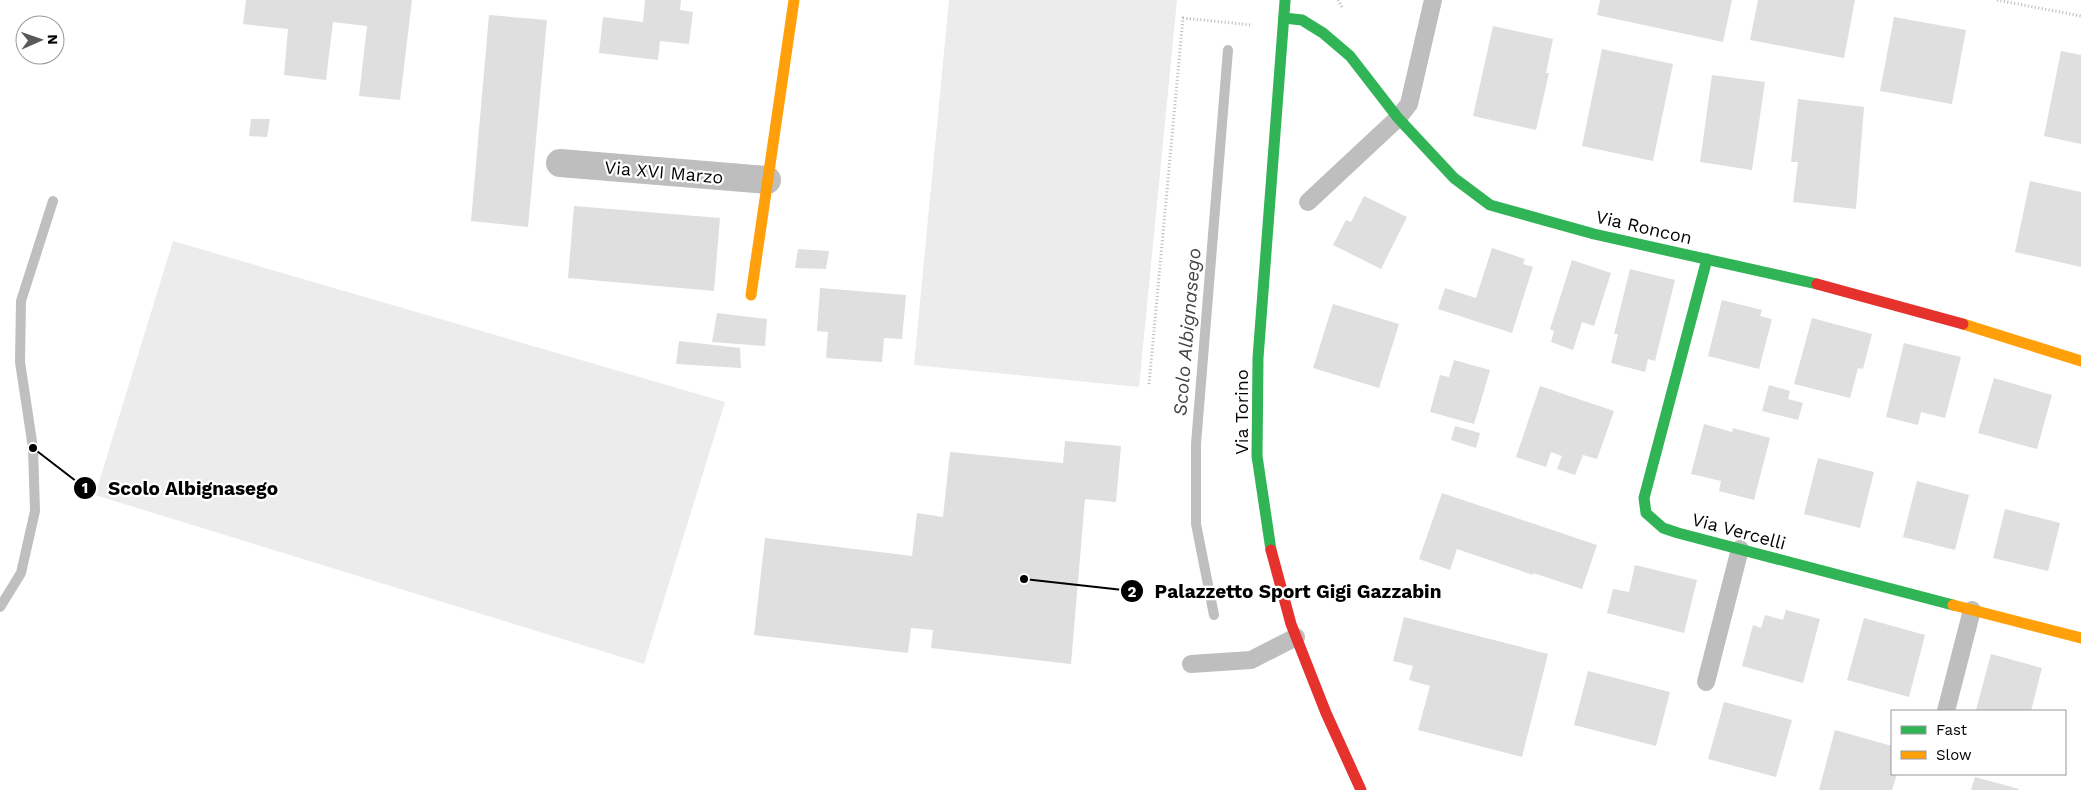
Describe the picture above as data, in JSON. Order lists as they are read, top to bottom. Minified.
{"streets":{"street":["Via XVI Marzo","Via Roncon","Via Torino","Via Vercelli"]},"crossings":[["Via Roncon","Via Torino"],["Via Roncon","Via Vercelli"]],"water":["Scolo Albignasego"],"places":["Scolo Albignasego","Palazzetto Sport Gigi Gazzabin"],"legend":["Fast","Slow"],"north":"right"}
